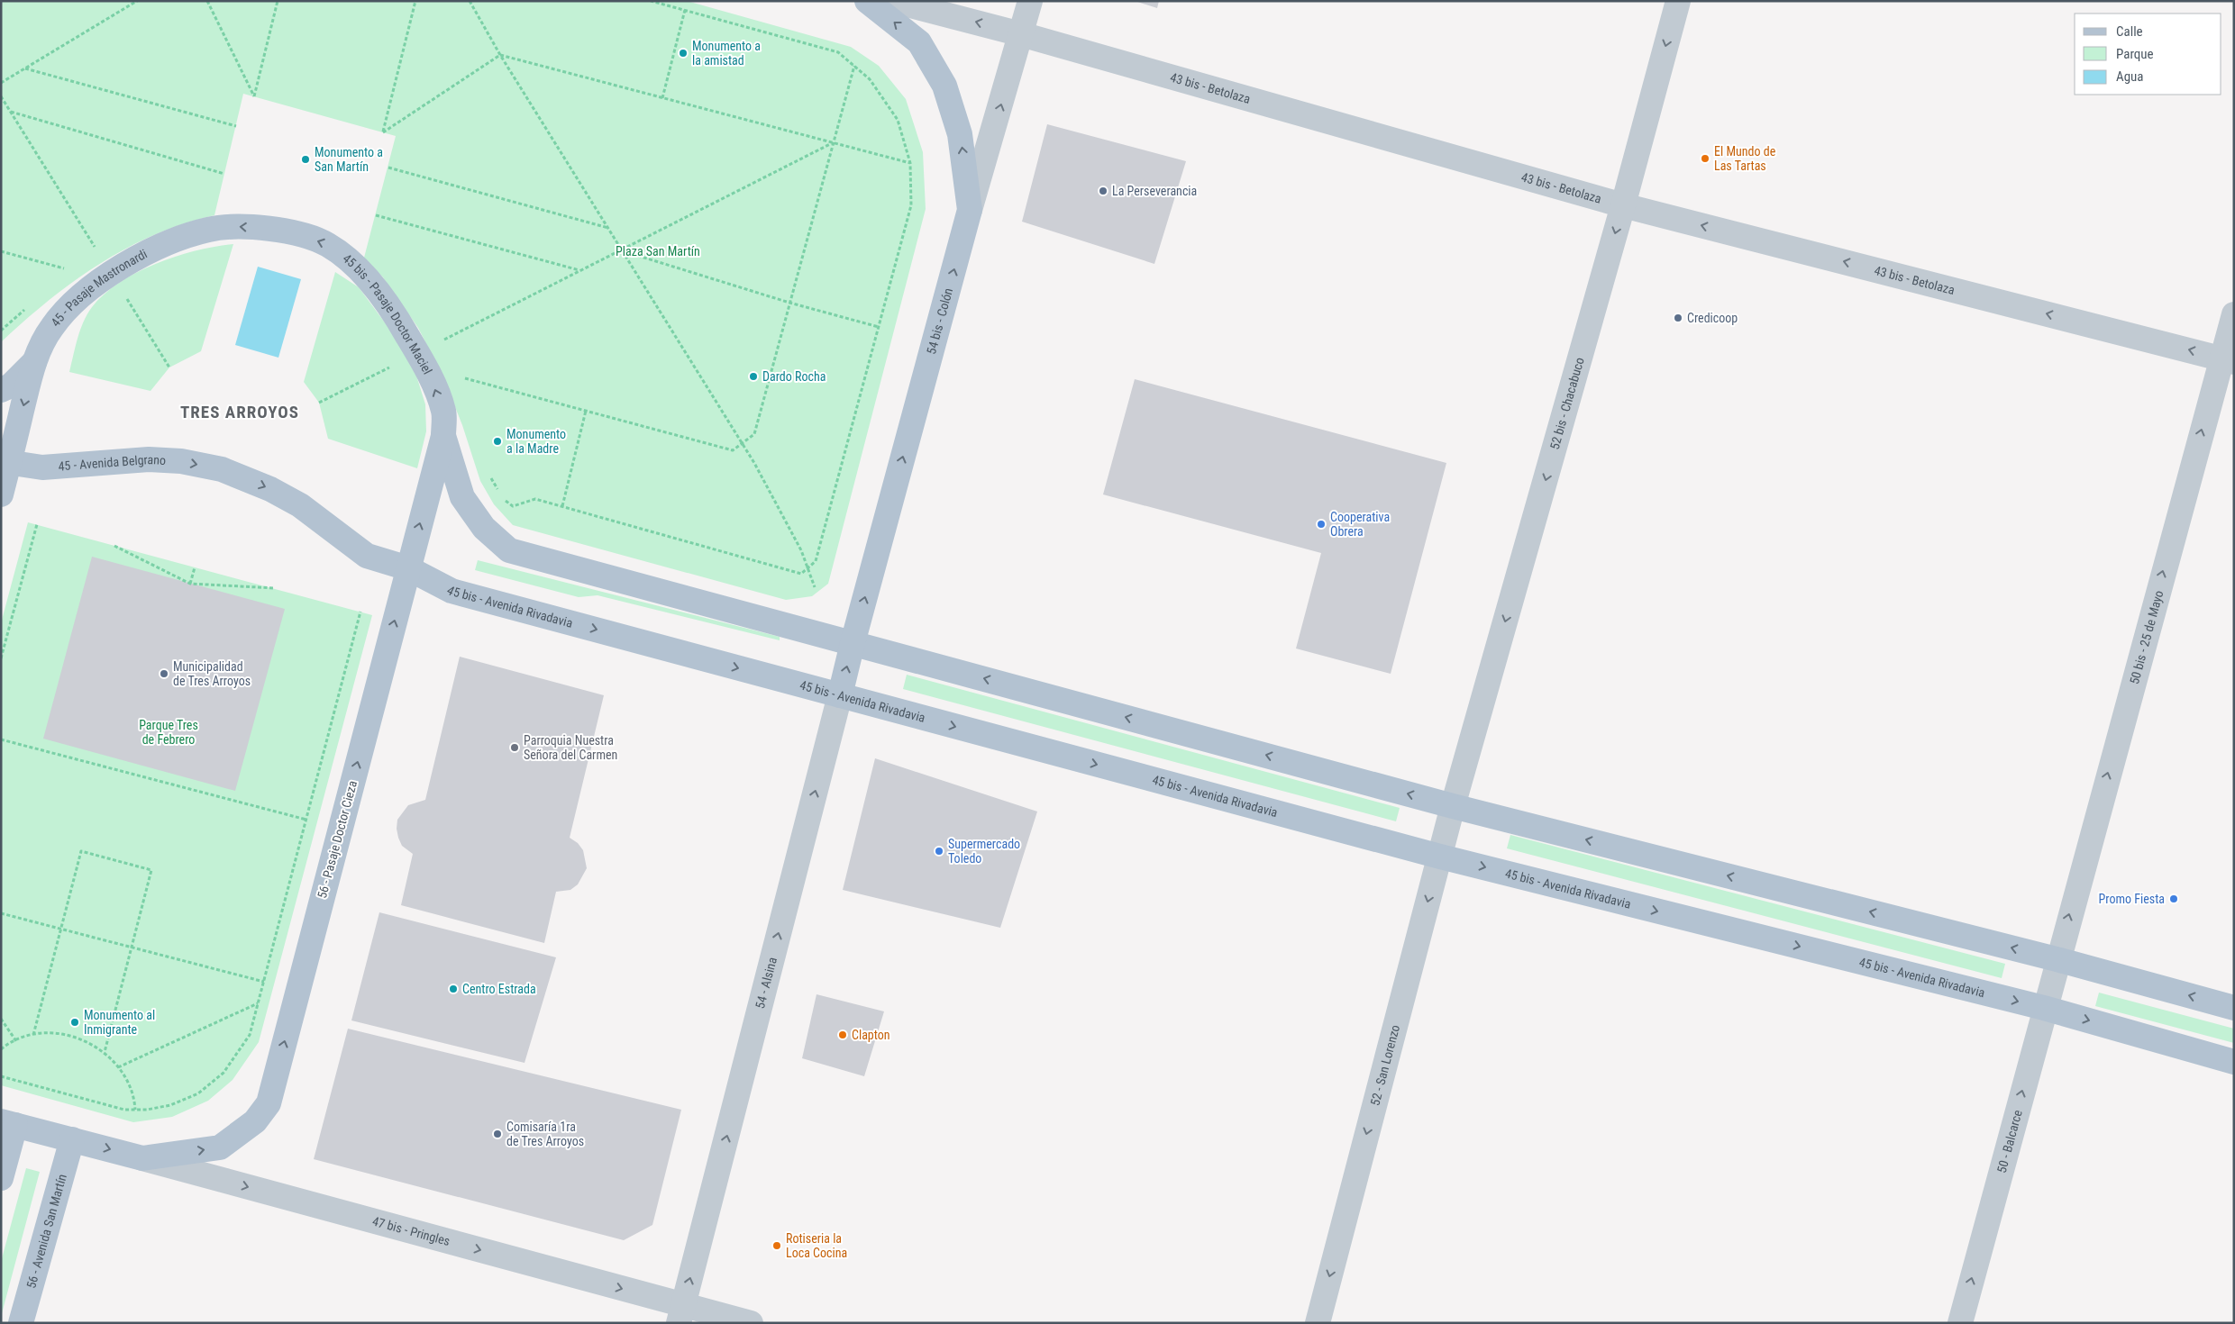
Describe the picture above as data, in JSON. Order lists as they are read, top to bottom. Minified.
{"streets":{"main road":["45 - Pasaje Mastronardi","45 bis - Pasaje Doctor Maciel","54 bis - Colón","45 - Avenida Belgrano","45 bis - Avenida Rivadavia","56 - Pasaje Doctor Cieza","54 - Alsina","56 - Avenida San Martín","47 bis - Pringles"],"street":["43 bis - Betolaza","52 bis - Chacabuco","50 bis - 25 de Mayo","52 - San Lorenzo","50 - Balcarce"]},"crossings":[["43 bis - Betolaza","54 bis - Colón"],["43 bis - Betolaza","52 bis - Chacabuco"],["43 bis - Betolaza","50 bis - 25 de Mayo"],["45 - Pasaje Mastronardi","45 bis - Pasaje Doctor Maciel"],["45 - Pasaje Mastronardi","45 - Avenida Belgrano"],["45 bis - Pasaje Doctor Maciel","56 - Pasaje Doctor Cieza"],["54 bis - Colón","54 - Alsina"],["52 bis - Chacabuco","52 - San Lorenzo"],["45 - Avenida Belgrano","45 bis - Avenida Rivadavia"],["45 bis - Avenida Rivadavia","56 - Pasaje Doctor Cieza"],["45 bis - Avenida Rivadavia","54 - Alsina"],["45 bis - Avenida Rivadavia","52 - San Lorenzo"],["45 bis - Avenida Rivadavia","50 - Balcarce"],["50 bis - 25 de Mayo","50 - Balcarce"],["56 - Pasaje Doctor Cieza","47 bis - Pringles"],["54 - Alsina","47 bis - Pringles"],["56 - Avenida San Martín","47 bis - Pringles"]],"one_way":["43 bis - Betolaza","45 - Pasaje Mastronardi","45 bis - Pasaje Doctor Maciel","54 bis - Colón","52 bis - Chacabuco","45 - Avenida Belgrano","50 bis - 25 de Mayo","56 - Pasaje Doctor Cieza","54 - Alsina","52 - San Lorenzo","50 - Balcarce","47 bis - Pringles"],"districts":["TRES ARROYOS"],"parks":["Plaza San Martín","Parque Tres de Febrero"],"places":["Monumento a la amistad","El Mundo de Las Tartas","Monumento a San Martín","La Perseverancia","Credicoop","Dardo Rocha","Monumento a la Madre","Cooperativa Obrera","Municipalidad de Tres Arroyos","Parroquia Nuestra Señora del Carmen","Supermercado Toledo","Promo Fiesta","Centro Estrada","Monumento al Inmigrante","Clapton","Comisaría 1ra de Tres Arroyos","Rotiseria la Loca Cocina"],"legend":["Calle","Parque","Agua"]}
